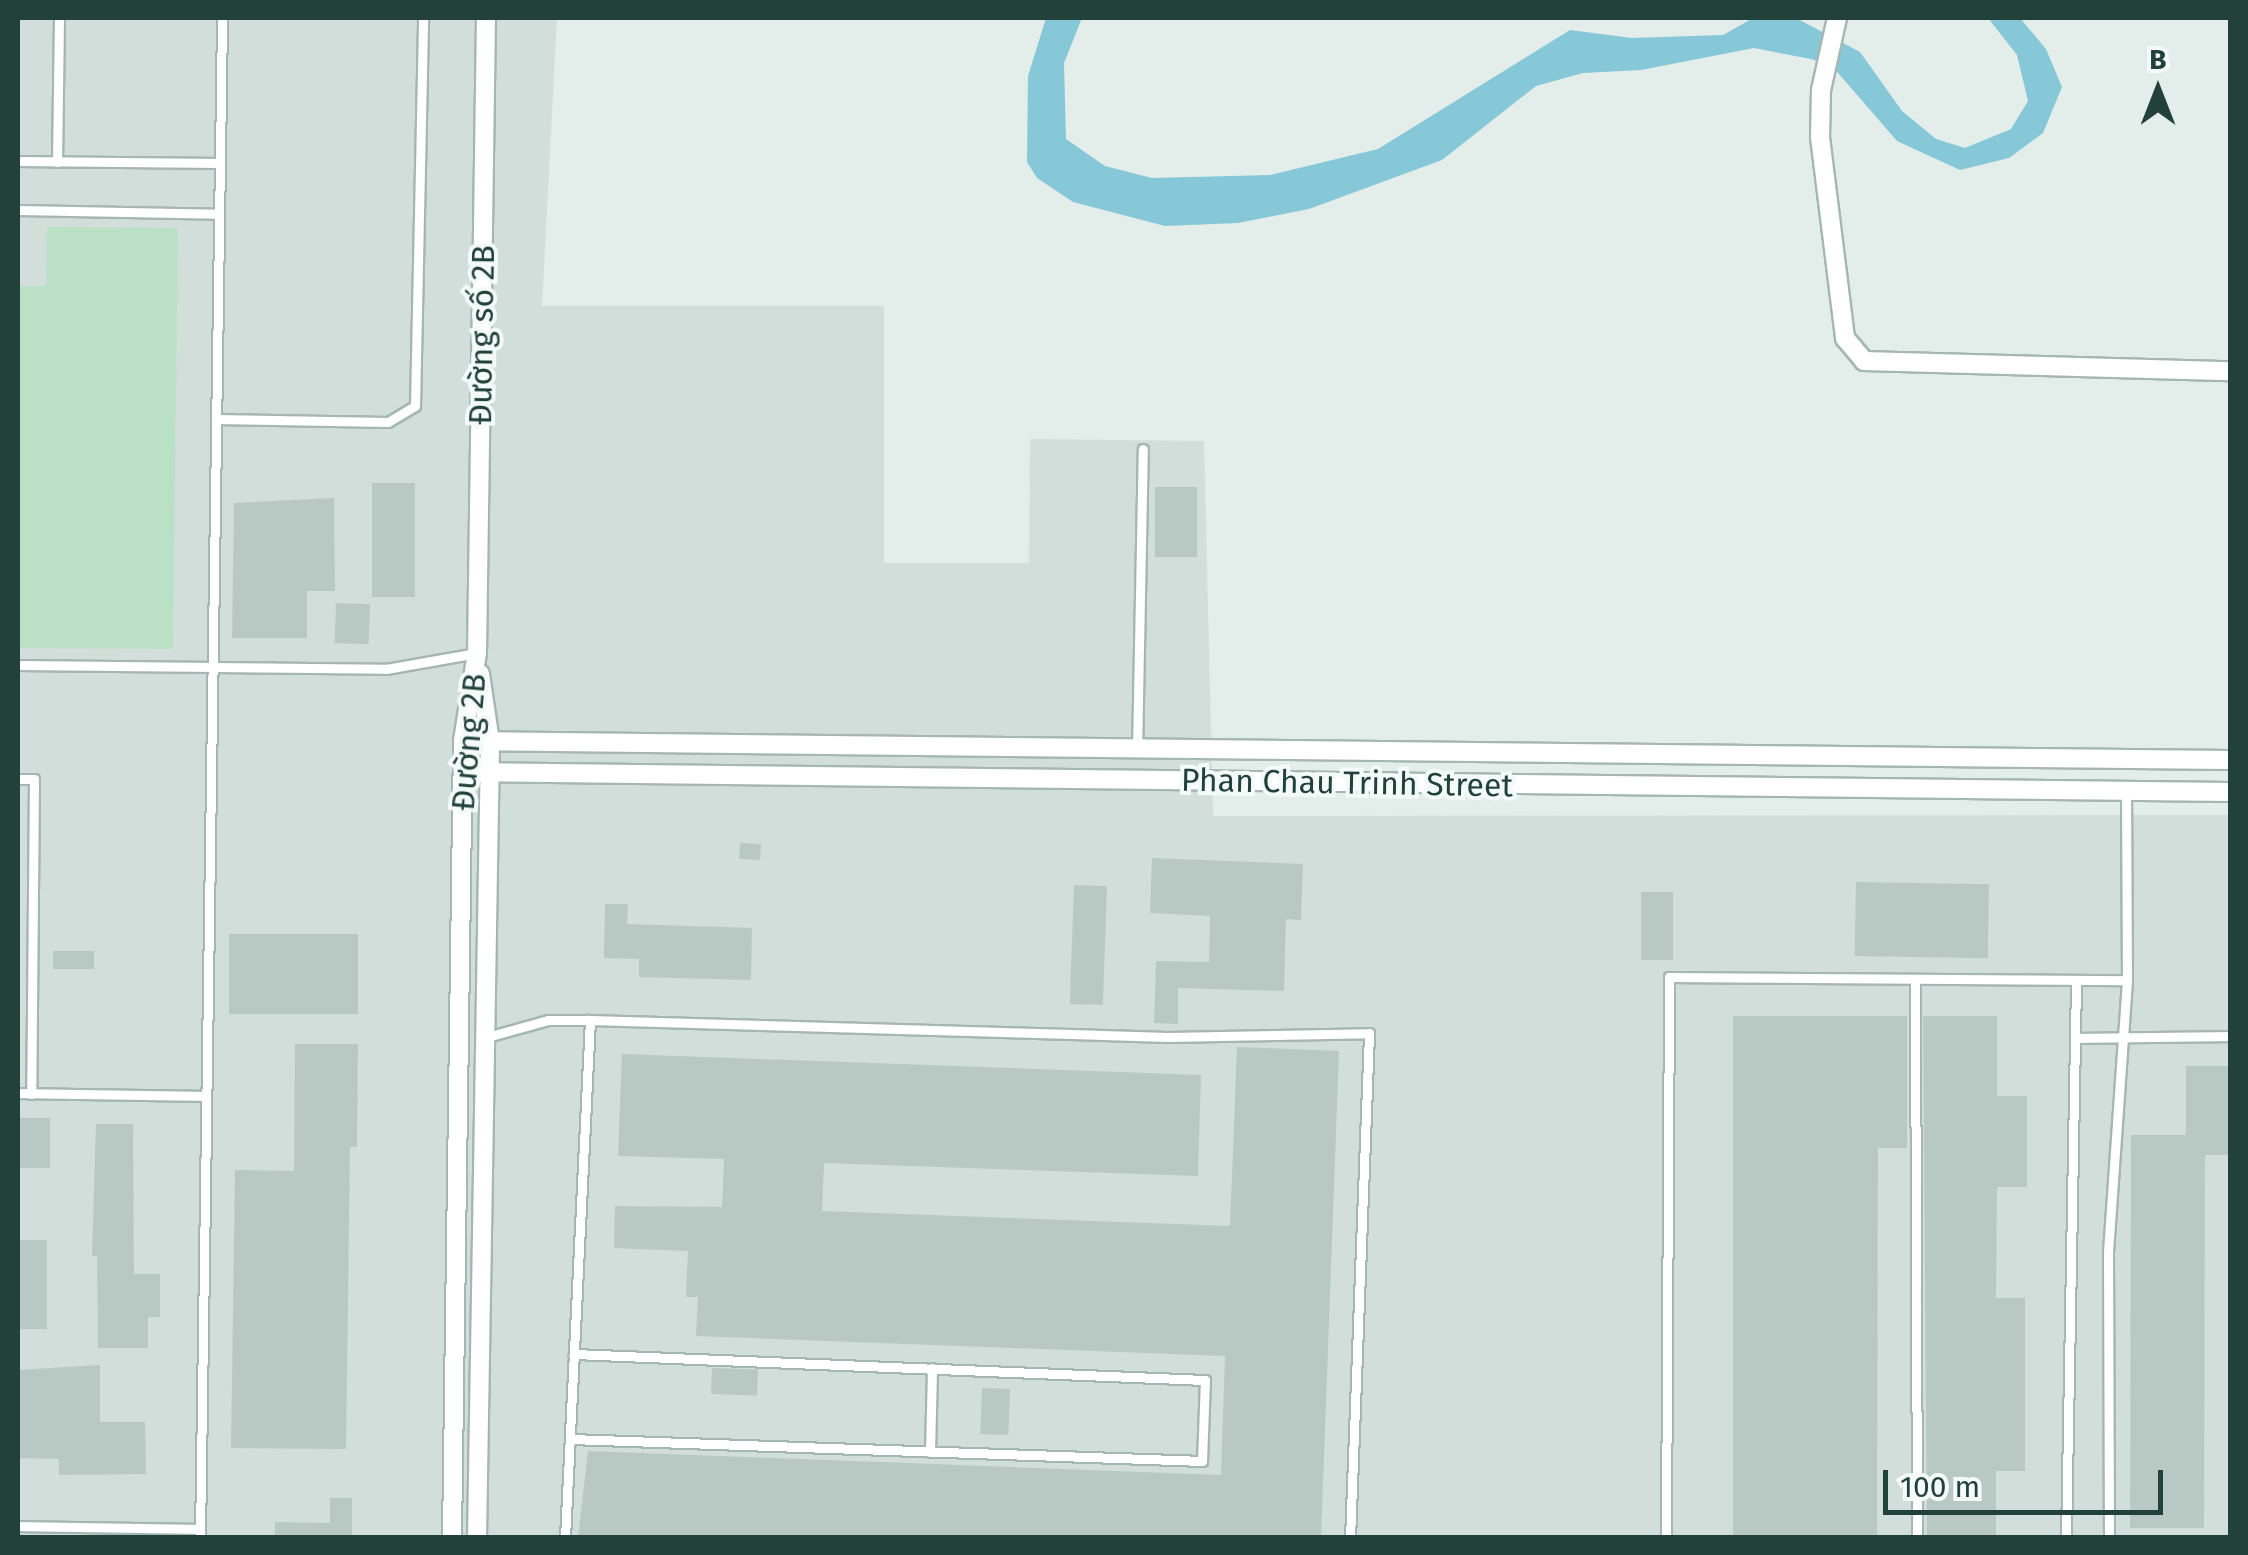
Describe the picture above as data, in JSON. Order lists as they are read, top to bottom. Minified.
{"streets":{"street":["Đường số 2B","Đường 2B","Phan Chau Trinh Street"]},"crossings":[["Đường số 2B","Đường 2B"],["Đường 2B","Phan Chau Trinh Street"]],"scale_bar":"100 m","north":"top"}
